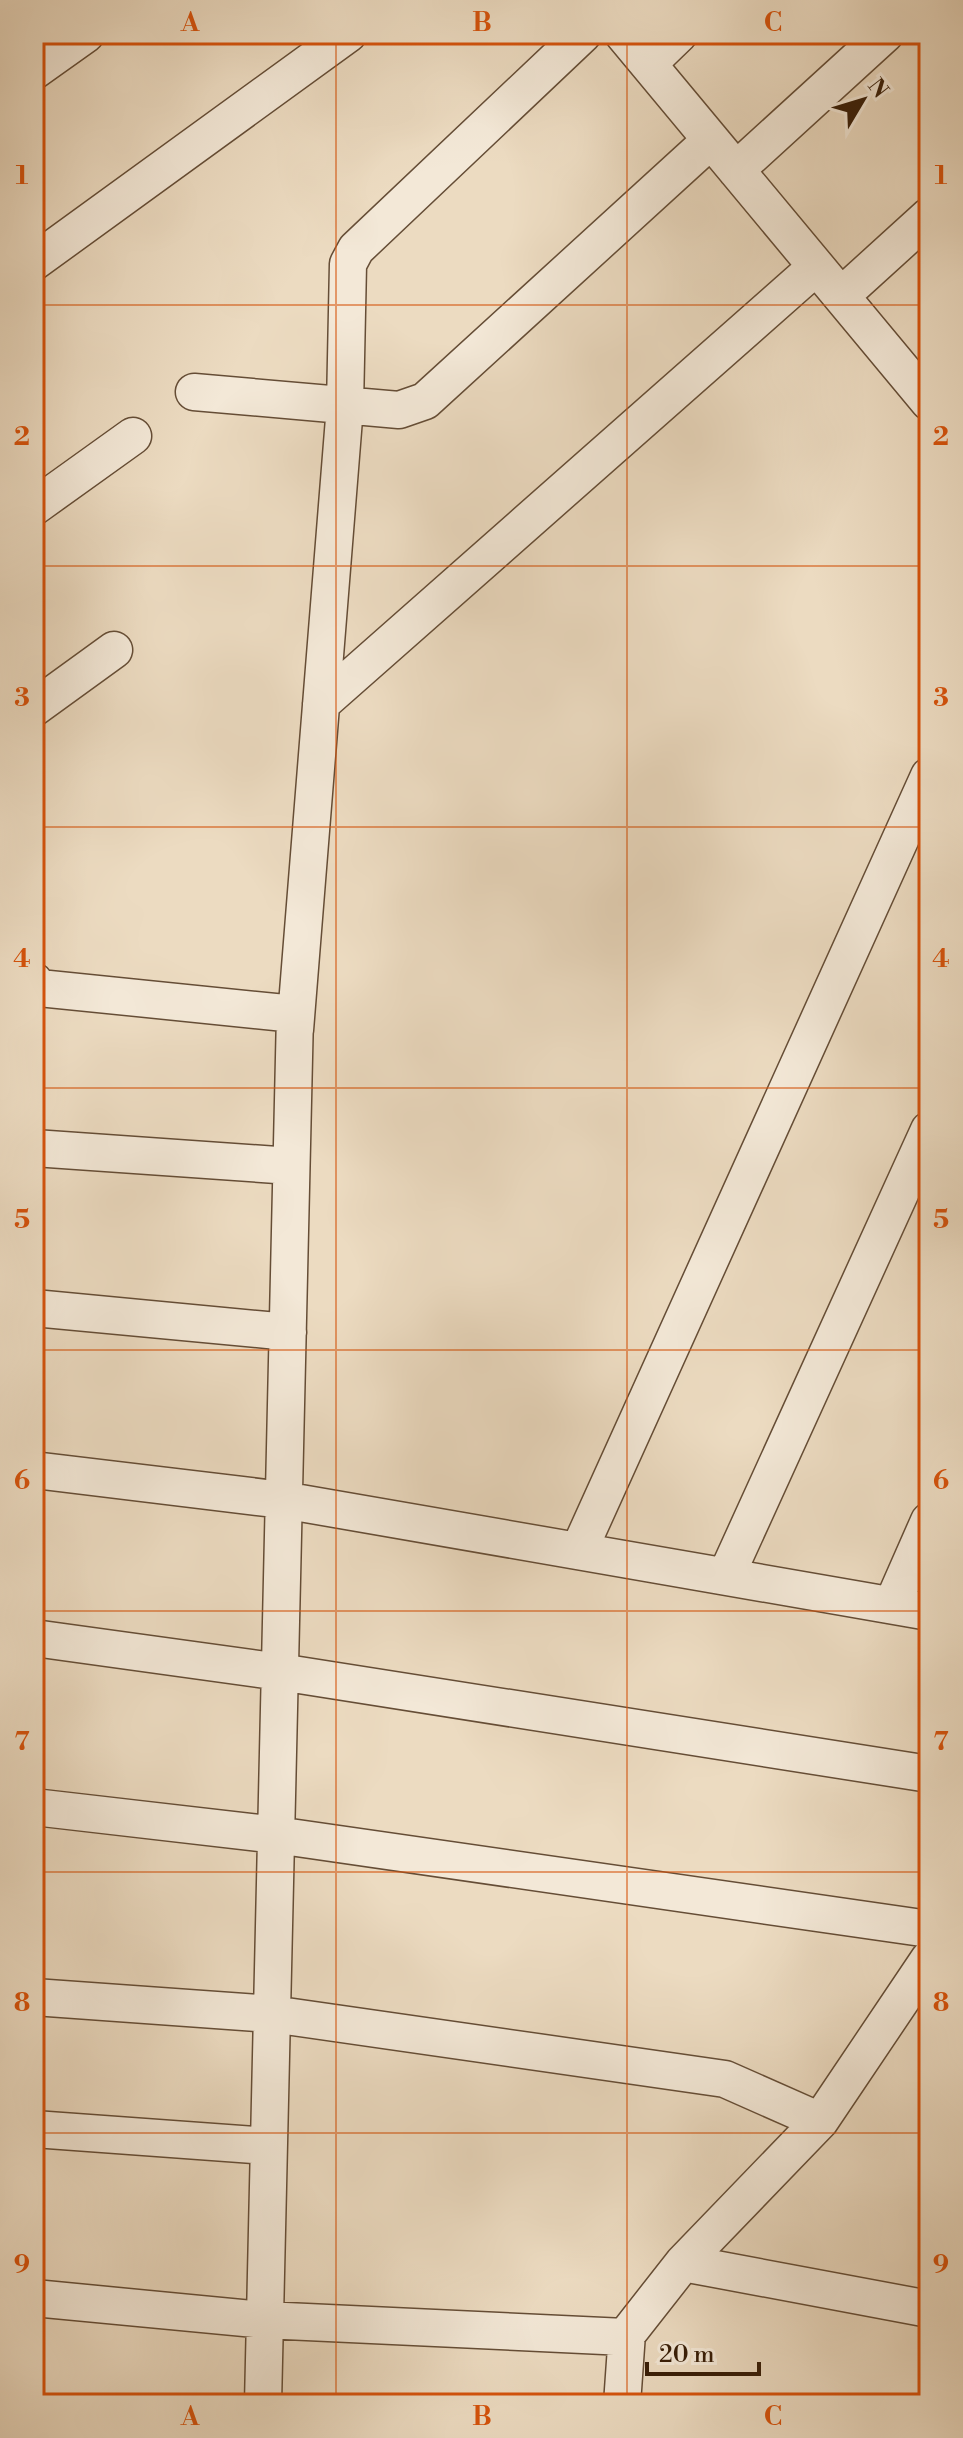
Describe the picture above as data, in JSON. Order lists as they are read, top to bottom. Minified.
{"scale_bar":"20 m","north":"top right","grid":{"columns":["A","B","C"],"rows":["1","2","3","4","5","6","7","8","9"]}}
